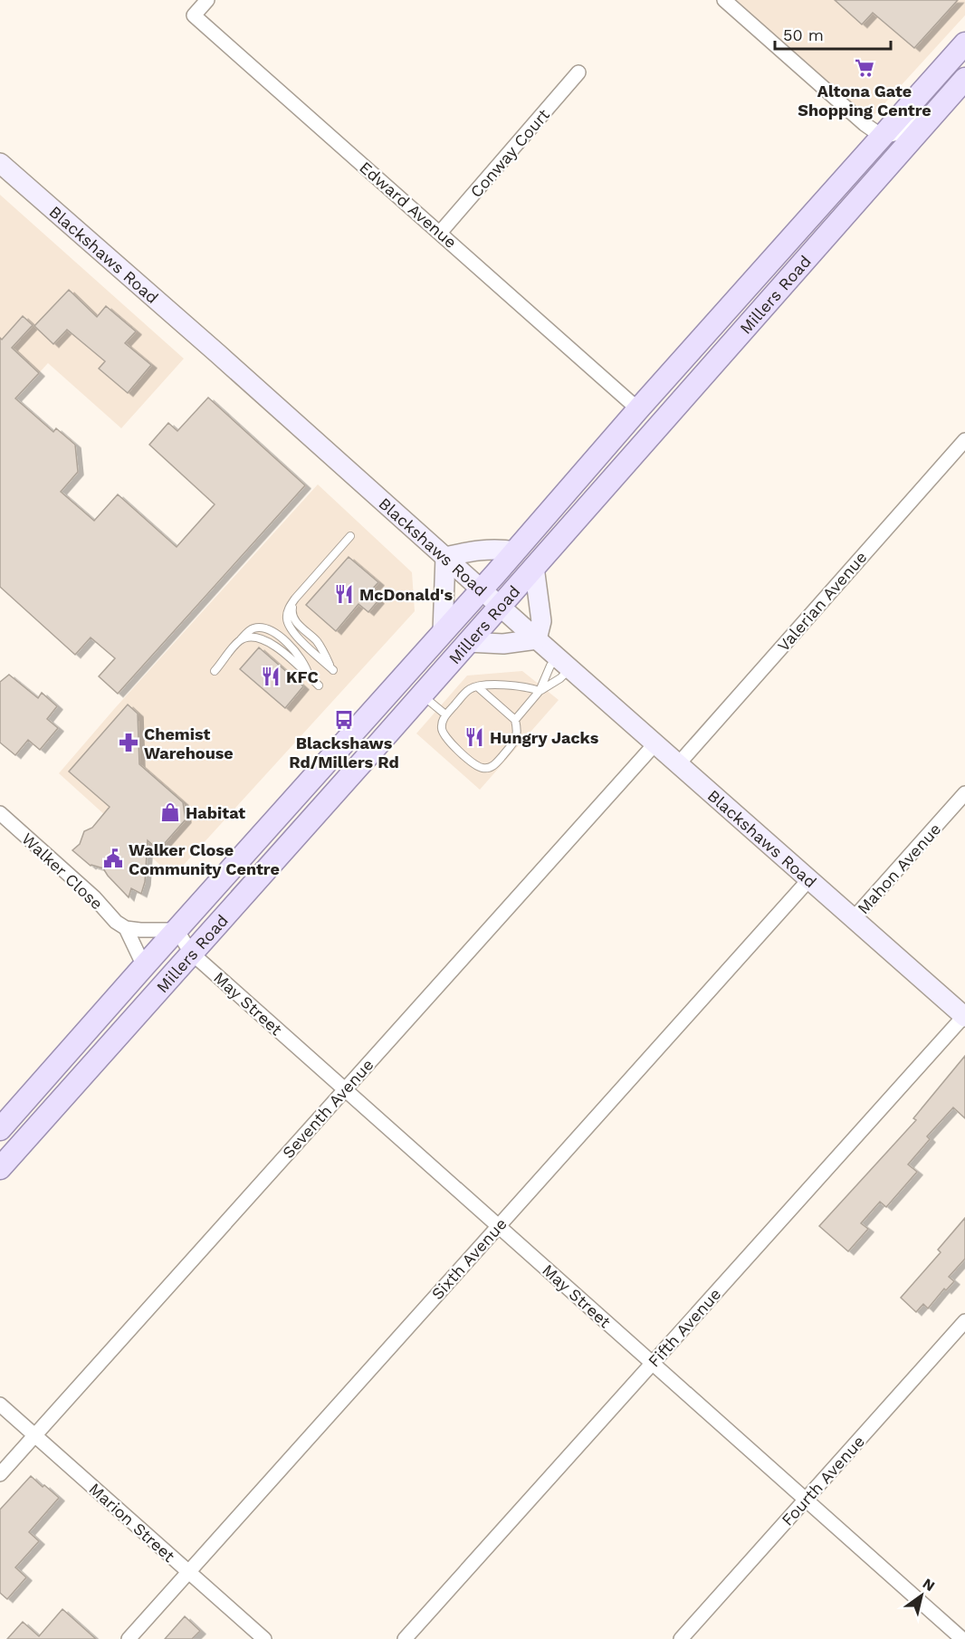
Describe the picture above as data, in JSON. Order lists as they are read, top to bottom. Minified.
{"streets":{"main road":["Blackshaws Road","Millers Road"],"street":["Conway Court","Edward Avenue","Valerian Avenue","Mahon Avenue","Walker Close","May Street","Seventh Avenue","Sixth Avenue","Fifth Avenue","Fourth Avenue","Marion Street"]},"crossings":[["Conway Court","Edward Avenue"],["Edward Avenue","Millers Road"],["Blackshaws Road","Millers Road"],["Blackshaws Road","Valerian Avenue"],["Blackshaws Road","Mahon Avenue"],["Blackshaws Road","Seventh Avenue"],["Blackshaws Road","Sixth Avenue"],["Blackshaws Road","Fifth Avenue"],["Millers Road","Walker Close"],["Millers Road","May Street"],["May Street","Seventh Avenue"],["May Street","Sixth Avenue"],["May Street","Fifth Avenue"],["May Street","Fourth Avenue"],["Seventh Avenue","Marion Street"],["Sixth Avenue","Marion Street"]],"places":{"supermarket":["Altona Gate Shopping Centre"],"restaurant":["McDonald's","KFC","Hungry Jacks"],"bus stop":["Blackshaws Rd/Millers Rd"],"pharmacy":["Chemist Warehouse"],"shop":["Habitat"],"public building":["Walker Close Community Centre"]},"scale_bar":"50 m","north":"top right"}
